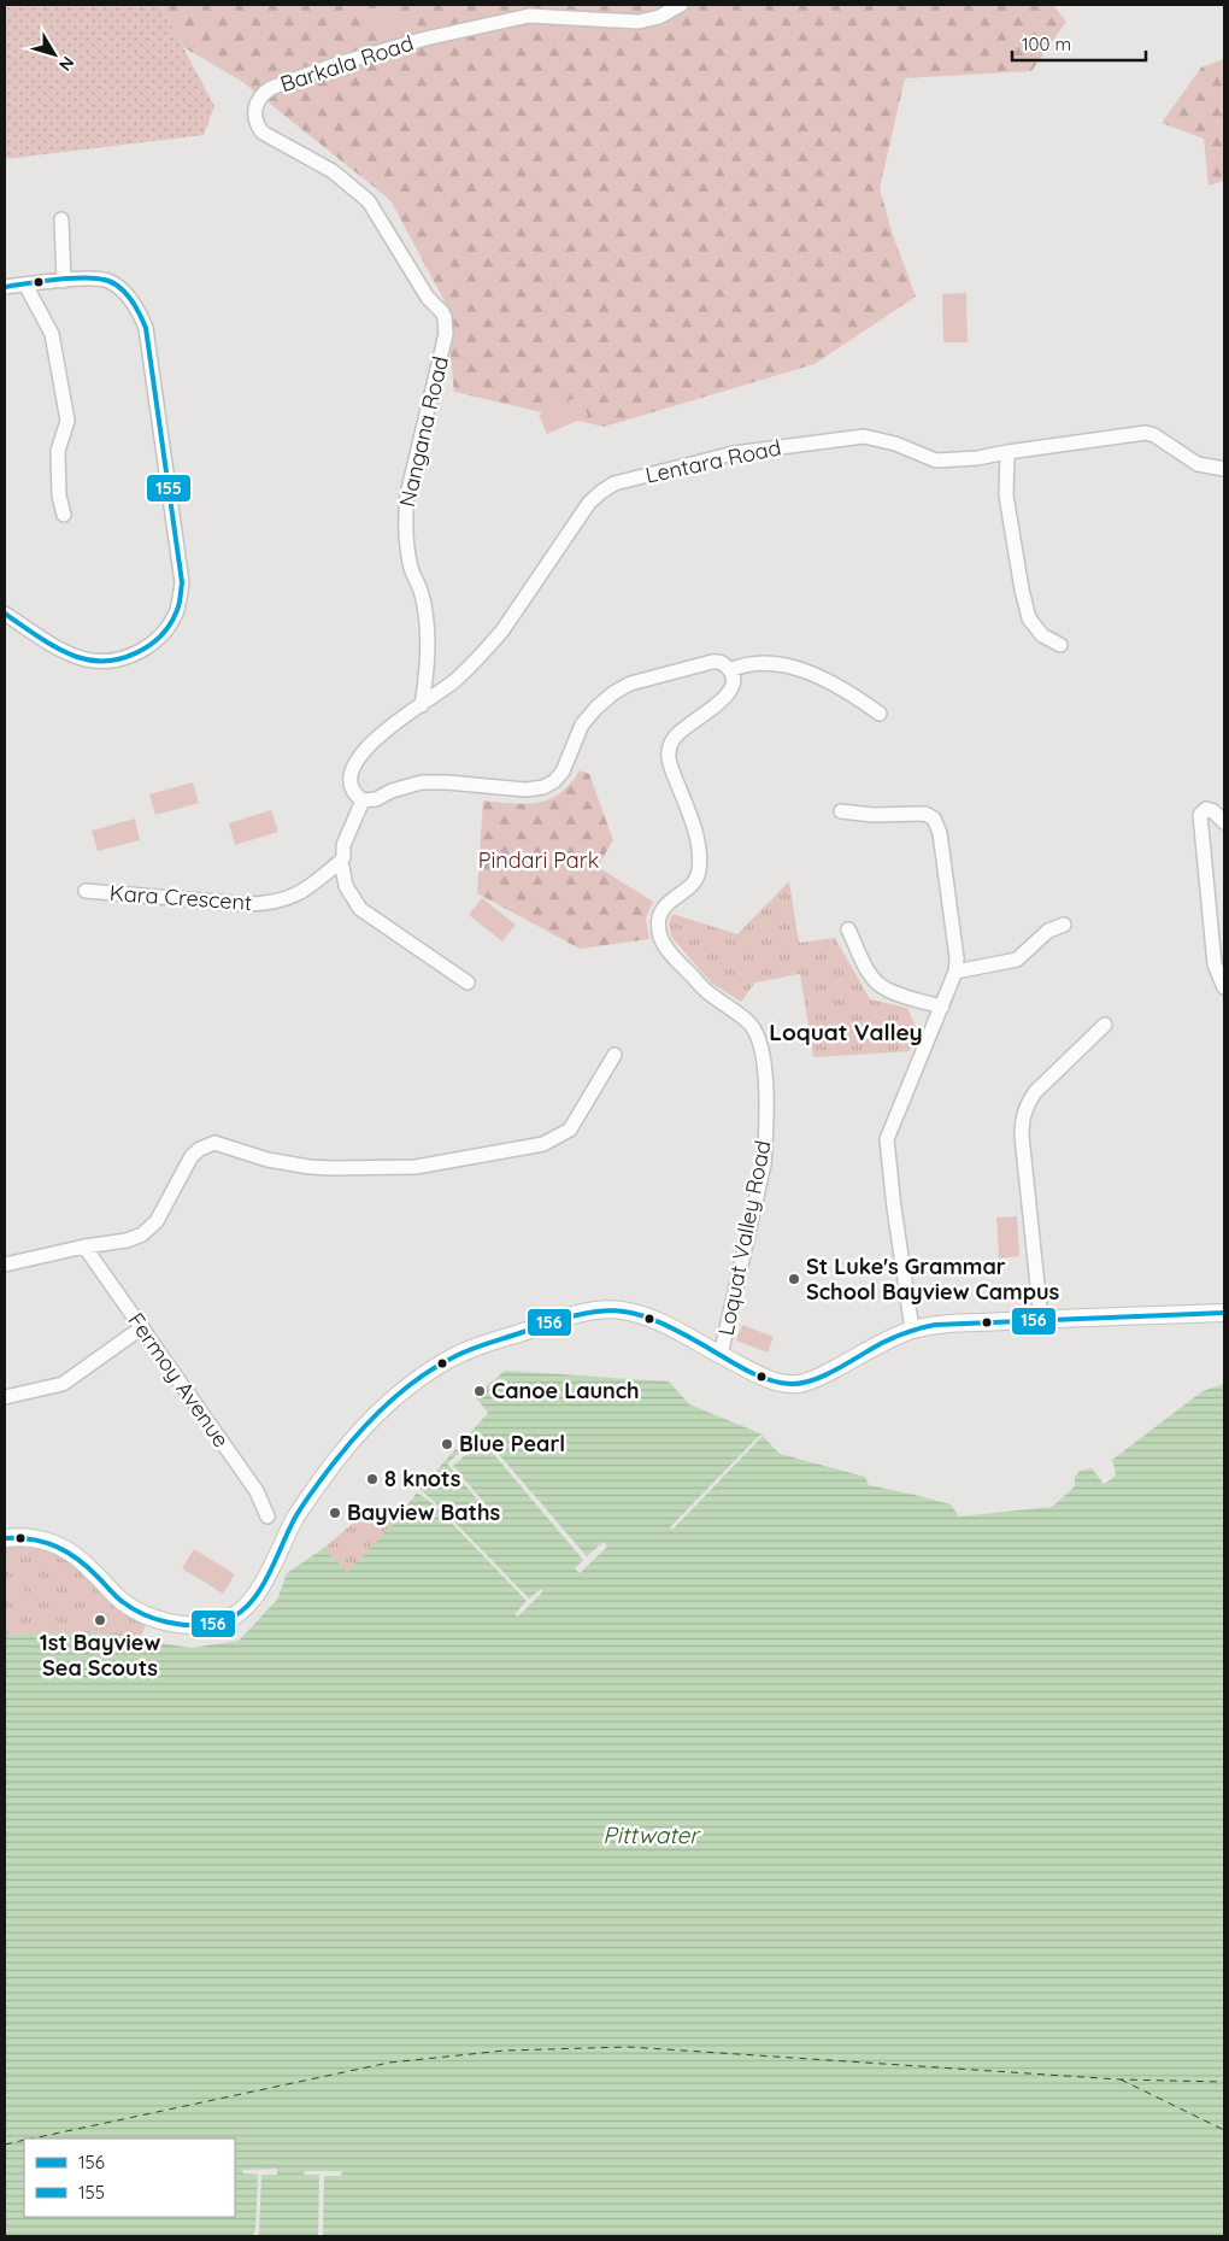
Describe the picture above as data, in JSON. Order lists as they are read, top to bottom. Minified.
{"streets":{"street":["Barkala Road","Nangana Road","Lentara Road","Kara Crescent","Loquat Valley Road","Fermoy Avenue"]},"crossings":[["Barkala Road","Nangana Road"],["Nangana Road","Lentara Road"]],"districts":["Loquat Valley"],"water":["Pittwater"],"parks":["Pindari Park"],"places":["St Luke's Grammar School Bayview Campus","Canoe Launch","Blue Pearl","8 knots","Bayview Baths","1st Bayview Sea Scouts"],"lines":["transit line 155","transit line 156"],"legend":["156","155"],"scale_bar":"100 m","north":"bottom right"}
